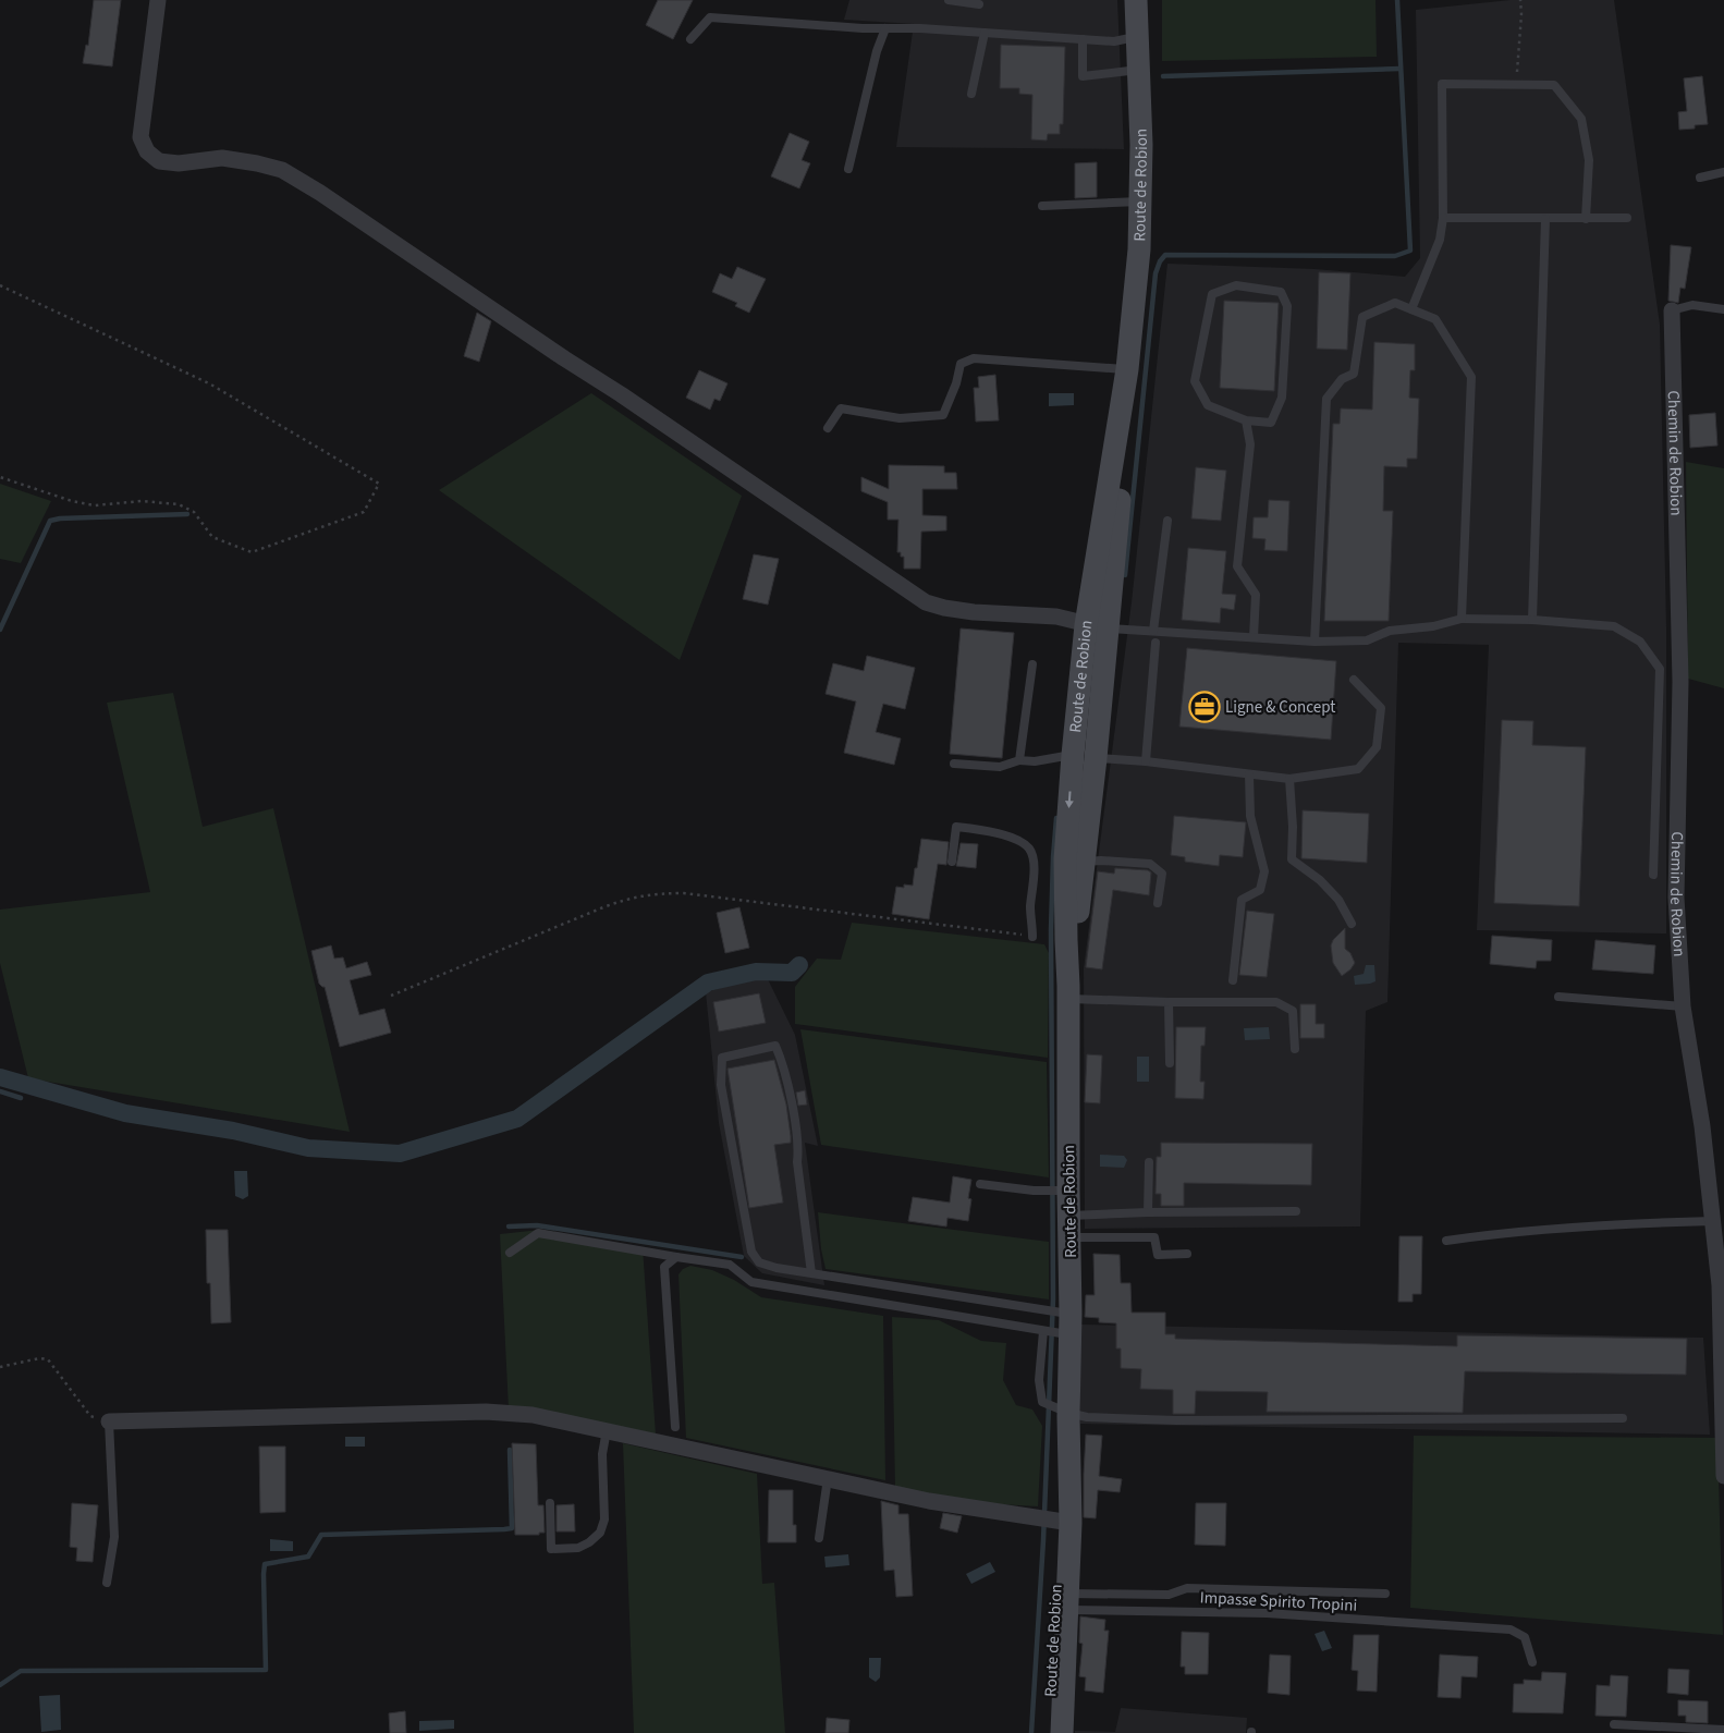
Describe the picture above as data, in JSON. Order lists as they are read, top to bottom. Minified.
{"streets":{"main road":["Route de Robion"],"street":["Chemin de Robion"],"lane":["Impasse Spirito Tropini"]},"crossings":[["Route de Robion","Impasse Spirito Tropini"]],"places":{"office":["Ligne & Concept"]}}
